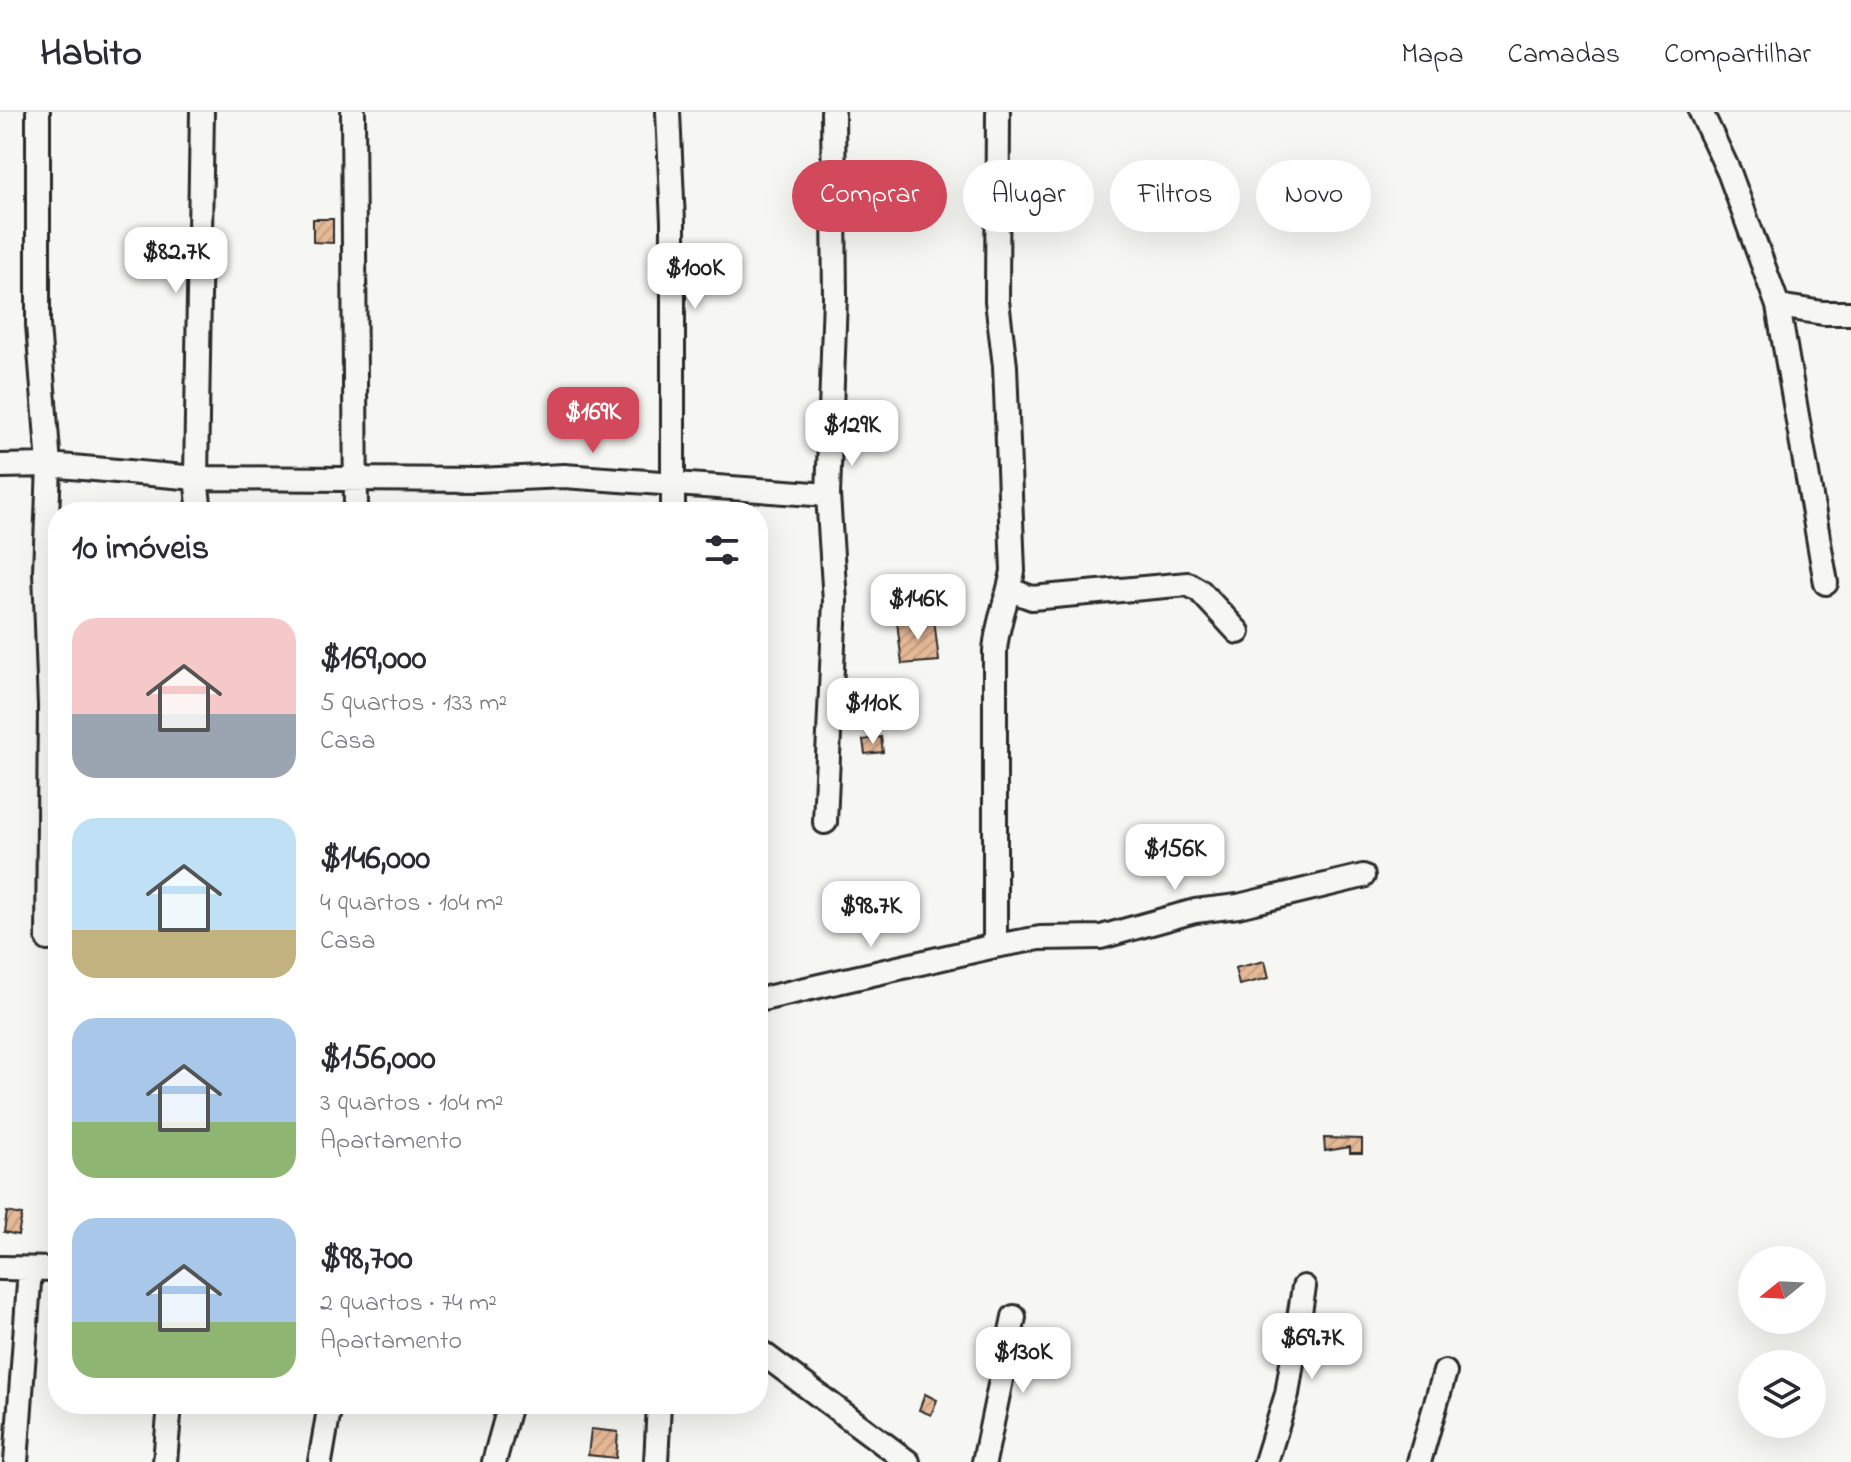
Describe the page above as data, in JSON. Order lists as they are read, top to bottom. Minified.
{"north":"left","page":{"header":"Habito","nav":["Mapa","Camadas","Compartilhar"],"chip":["Comprar","Alugar","Filtros","Novo"],"price":["$82.7K","$100K","$169K","$129K","$146K","$110K","$156K","$98.7K","$69.7K","$130K"],"heading":"10 imóveis","list":[{"name":"$169,000","note":"5 quartos · 133 m² · Casa"},{"name":"$146,000","note":"4 quartos · 104 m² · Casa"},{"name":"$156,000","note":"3 quartos · 104 m² · Apartamento"},{"name":"$98,700","note":"2 quartos · 74 m² · Apartamento"}]}}
